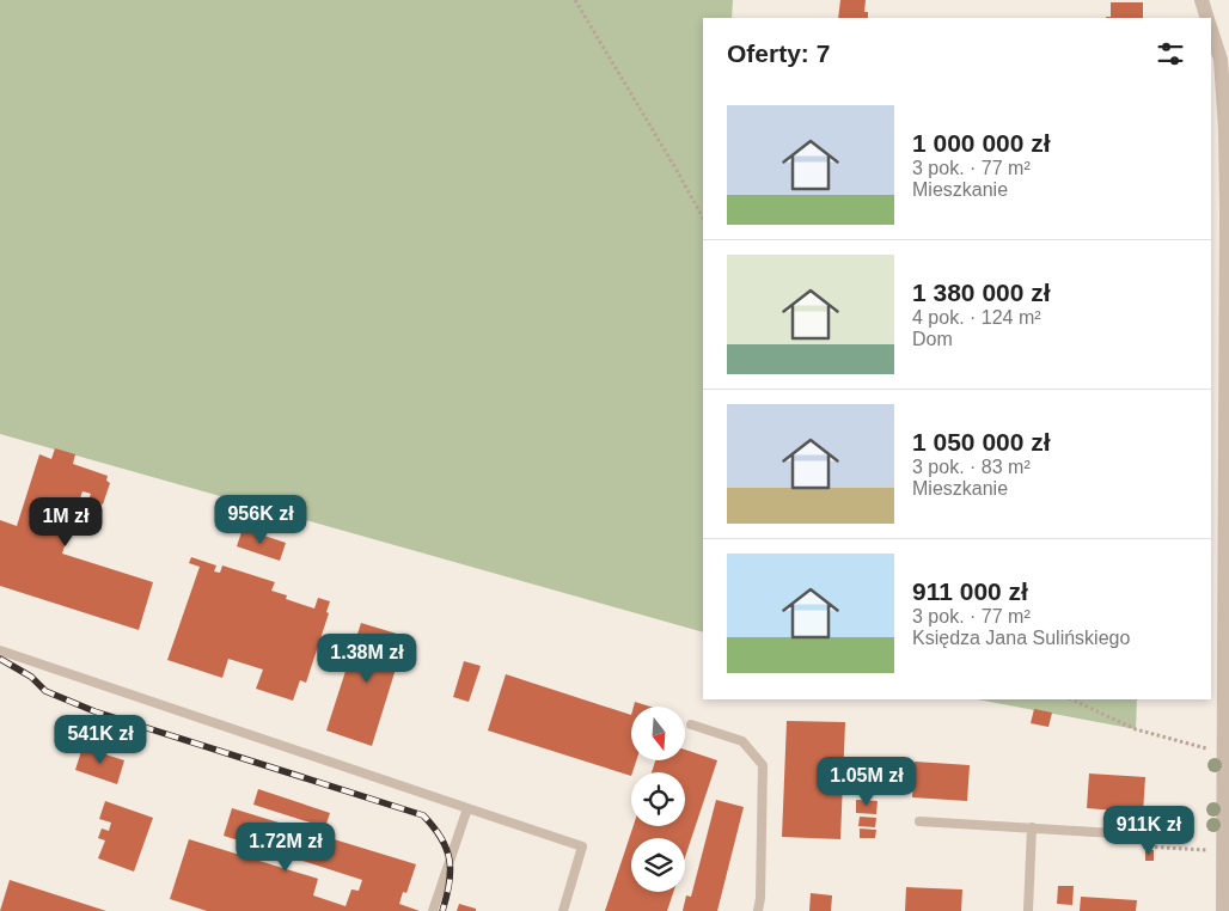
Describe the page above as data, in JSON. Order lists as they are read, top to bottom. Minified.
{"north":"bottom","page":{"heading":"Oferty: 7","list":[{"name":"1 000 000 zł","note":"3 pok. · 77 m² · Mieszkanie"},{"name":"1 380 000 zł","note":"4 pok. · 124 m² · Dom"},{"name":"1 050 000 zł","note":"3 pok. · 83 m² · Mieszkanie"},{"name":"911 000 zł","note":"3 pok. · 77 m² · Księdza Jana Sulińskiego"}],"price":["956K zł","1M zł","1.38M zł","541K zł","1.05M zł","911K zł","1.72M zł"]}}
